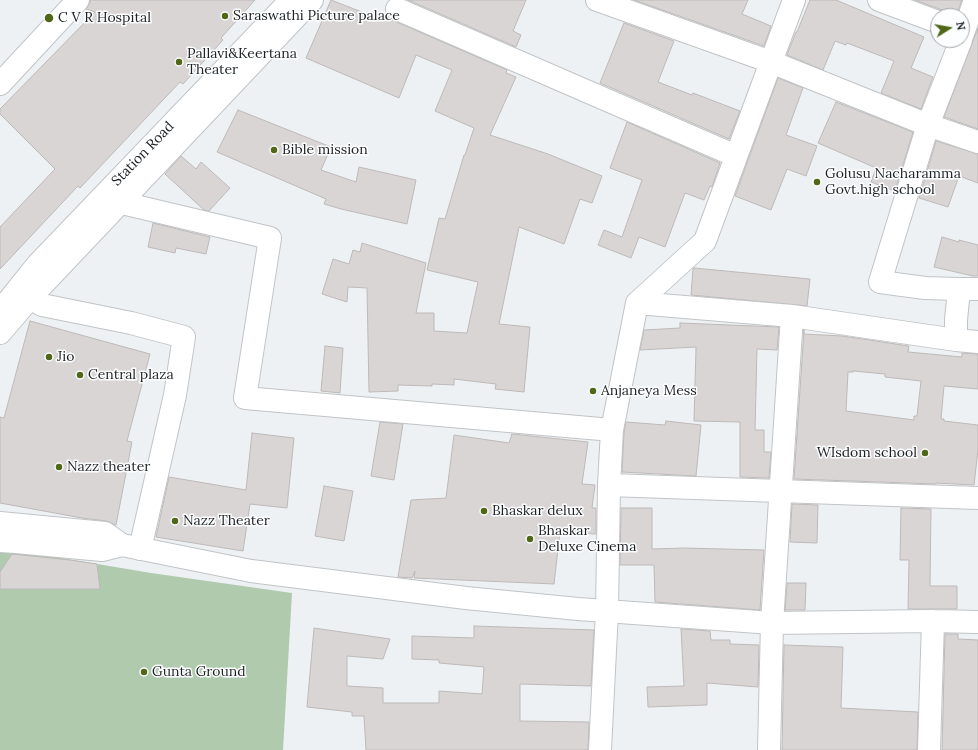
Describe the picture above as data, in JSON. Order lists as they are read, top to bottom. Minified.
{"streets":{"street":["Station Road"]},"places":["Saraswathi Picture palace","C V R Hospital","Pallavi&Keertana Theater","Bible mission","Golusu Nacharamma Govt.high school","Jio","Central plaza","Anjaneya Mess","WIsdom school","Nazz theater","Bhaskar delux","Nazz Theater","Bhaskar Deluxe Cinema","Gunta Ground"],"north":"right"}
